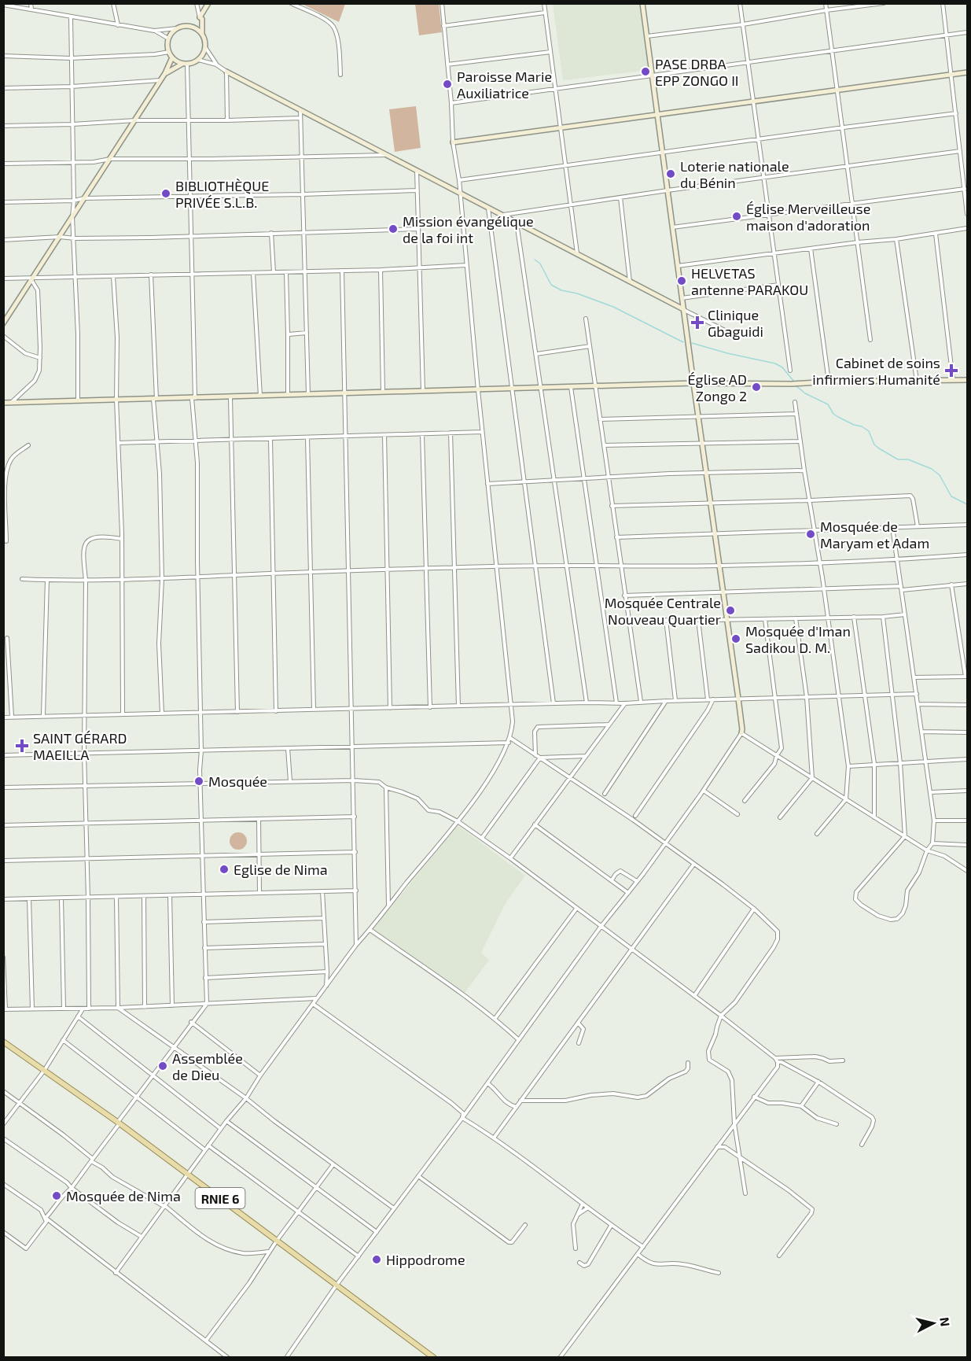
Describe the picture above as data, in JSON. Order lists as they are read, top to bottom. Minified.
{"streets":{"main road":["RNIE 6"]},"places":{"other":["PASE DRBA EPP ZONGO II","Paroisse Marie Auxiliatrice","Loterie nationale du Bénin","BIBLIOTHÈQUE PRIVÉE S.L.B.","Église Merveilleuse maison d'adoration","Mission évangélique de la foi int","HELVETAS antenne PARAKOU","Église AD Zongo 2","Mosquée de Maryam et Adam","Mosquée Centrale Nouveau Quartier","Mosquée d'Iman Sadikou D. M.","Mosquée","Eglise de Nima","Assemblée de Dieu","Mosquée de Nima","Hippodrome"],"health":["Clinique Gbaguidi","Cabinet de soins infirmiers Humanité","SAINT GÉRARD MAEILLA"]},"north":"right"}
